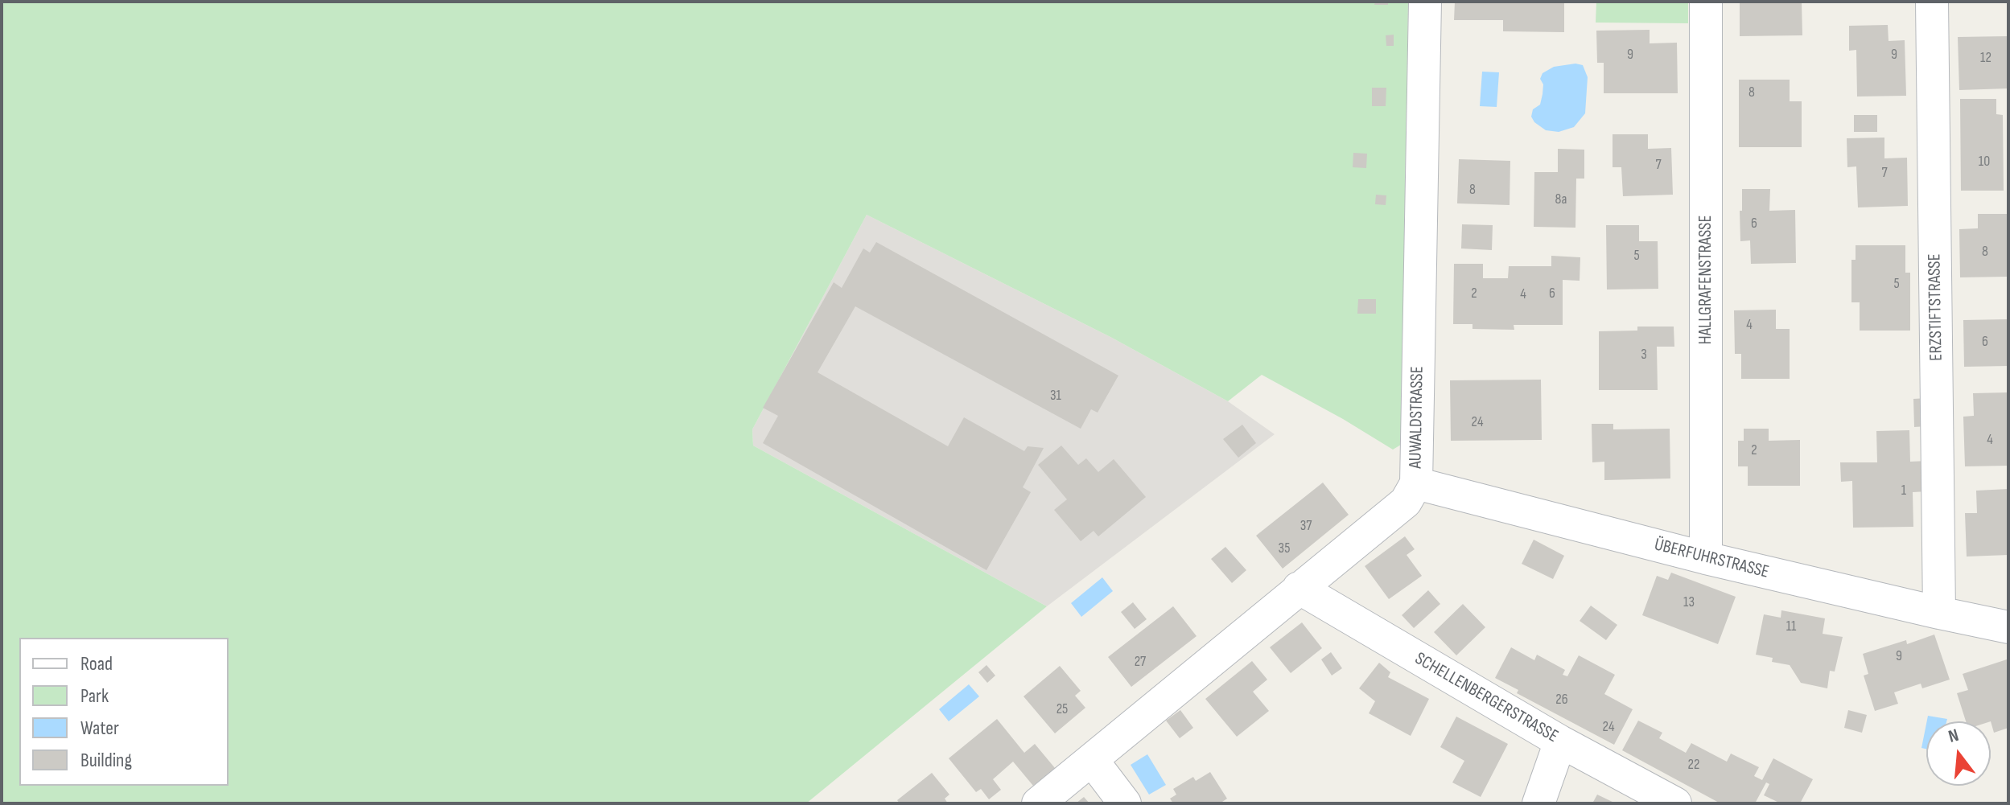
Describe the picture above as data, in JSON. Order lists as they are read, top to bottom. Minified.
{"streets":{"street":["HALLGRAFENSTRASSE","ERZSTIFTSTRASSE","AUWALDSTRASSE","ÜBERFUHRSTRASSE","SCHELLENBERGERSTRASSE"]},"crossings":[["HALLGRAFENSTRASSE","ÜBERFUHRSTRASSE"],["ERZSTIFTSTRASSE","ÜBERFUHRSTRASSE"],["AUWALDSTRASSE","ÜBERFUHRSTRASSE"],["AUWALDSTRASSE","SCHELLENBERGERSTRASSE"]],"house_numbers":["9","9","12","8","10","7","7","8","8a","6","8","5","5","2","6","4","4","6","3","31","24","4","2","1","37","35","13","11","9","27","26","25","24","22"],"legend":["Road","Park","Water","Building"],"north":"top"}
